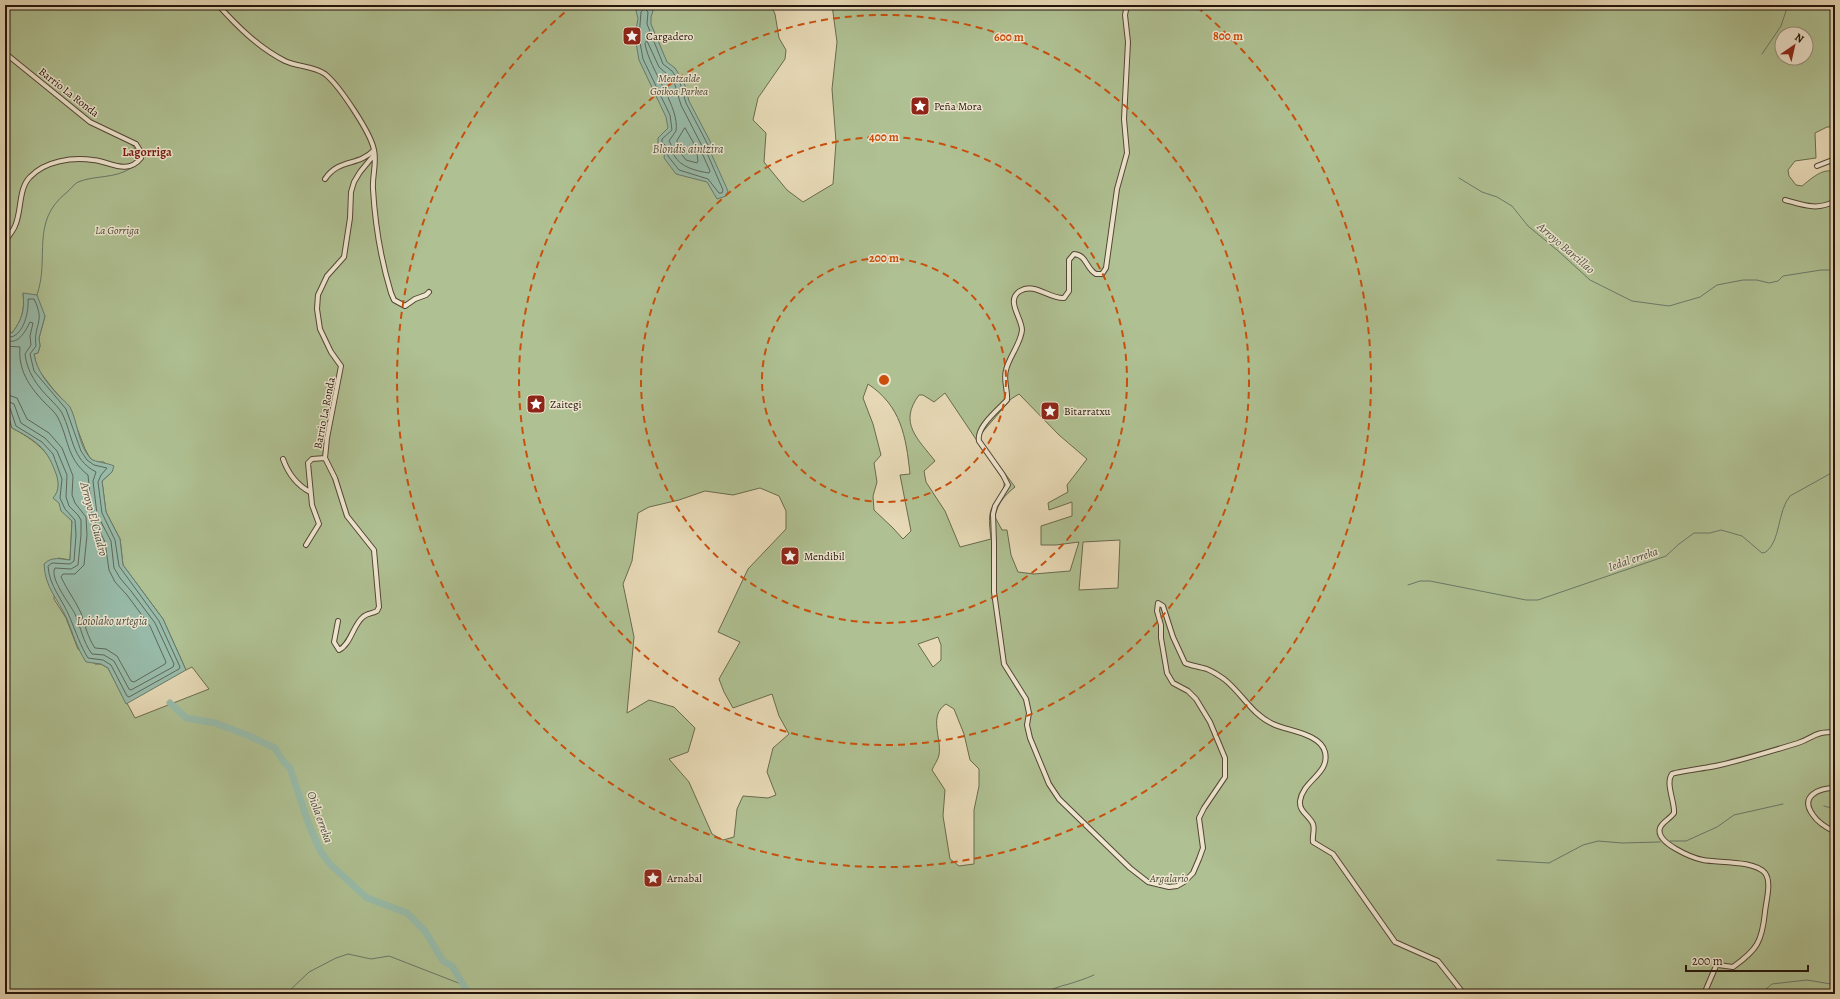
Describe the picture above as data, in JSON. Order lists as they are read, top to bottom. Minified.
{"streets":{"street":["Barrio La Ronda"]},"districts":["Lagorriga"],"water":["Blondis aintzira","Arroyo Barcillao","Arroyo El Cuadro","Iedal erreka","Loiolako urtegia","Oiola erreka"],"parks":["Meatzalde Goikoa Parkea","La Gorriga","Argalario"],"places":{"place":["Cargadero","Peña Mora","Zaitegi","Bitarratxu","Mendibil","Arnabal"]},"scale_bar":"200 m","north":"top right","rings":["800 m","600 m","400 m","200 m"]}
